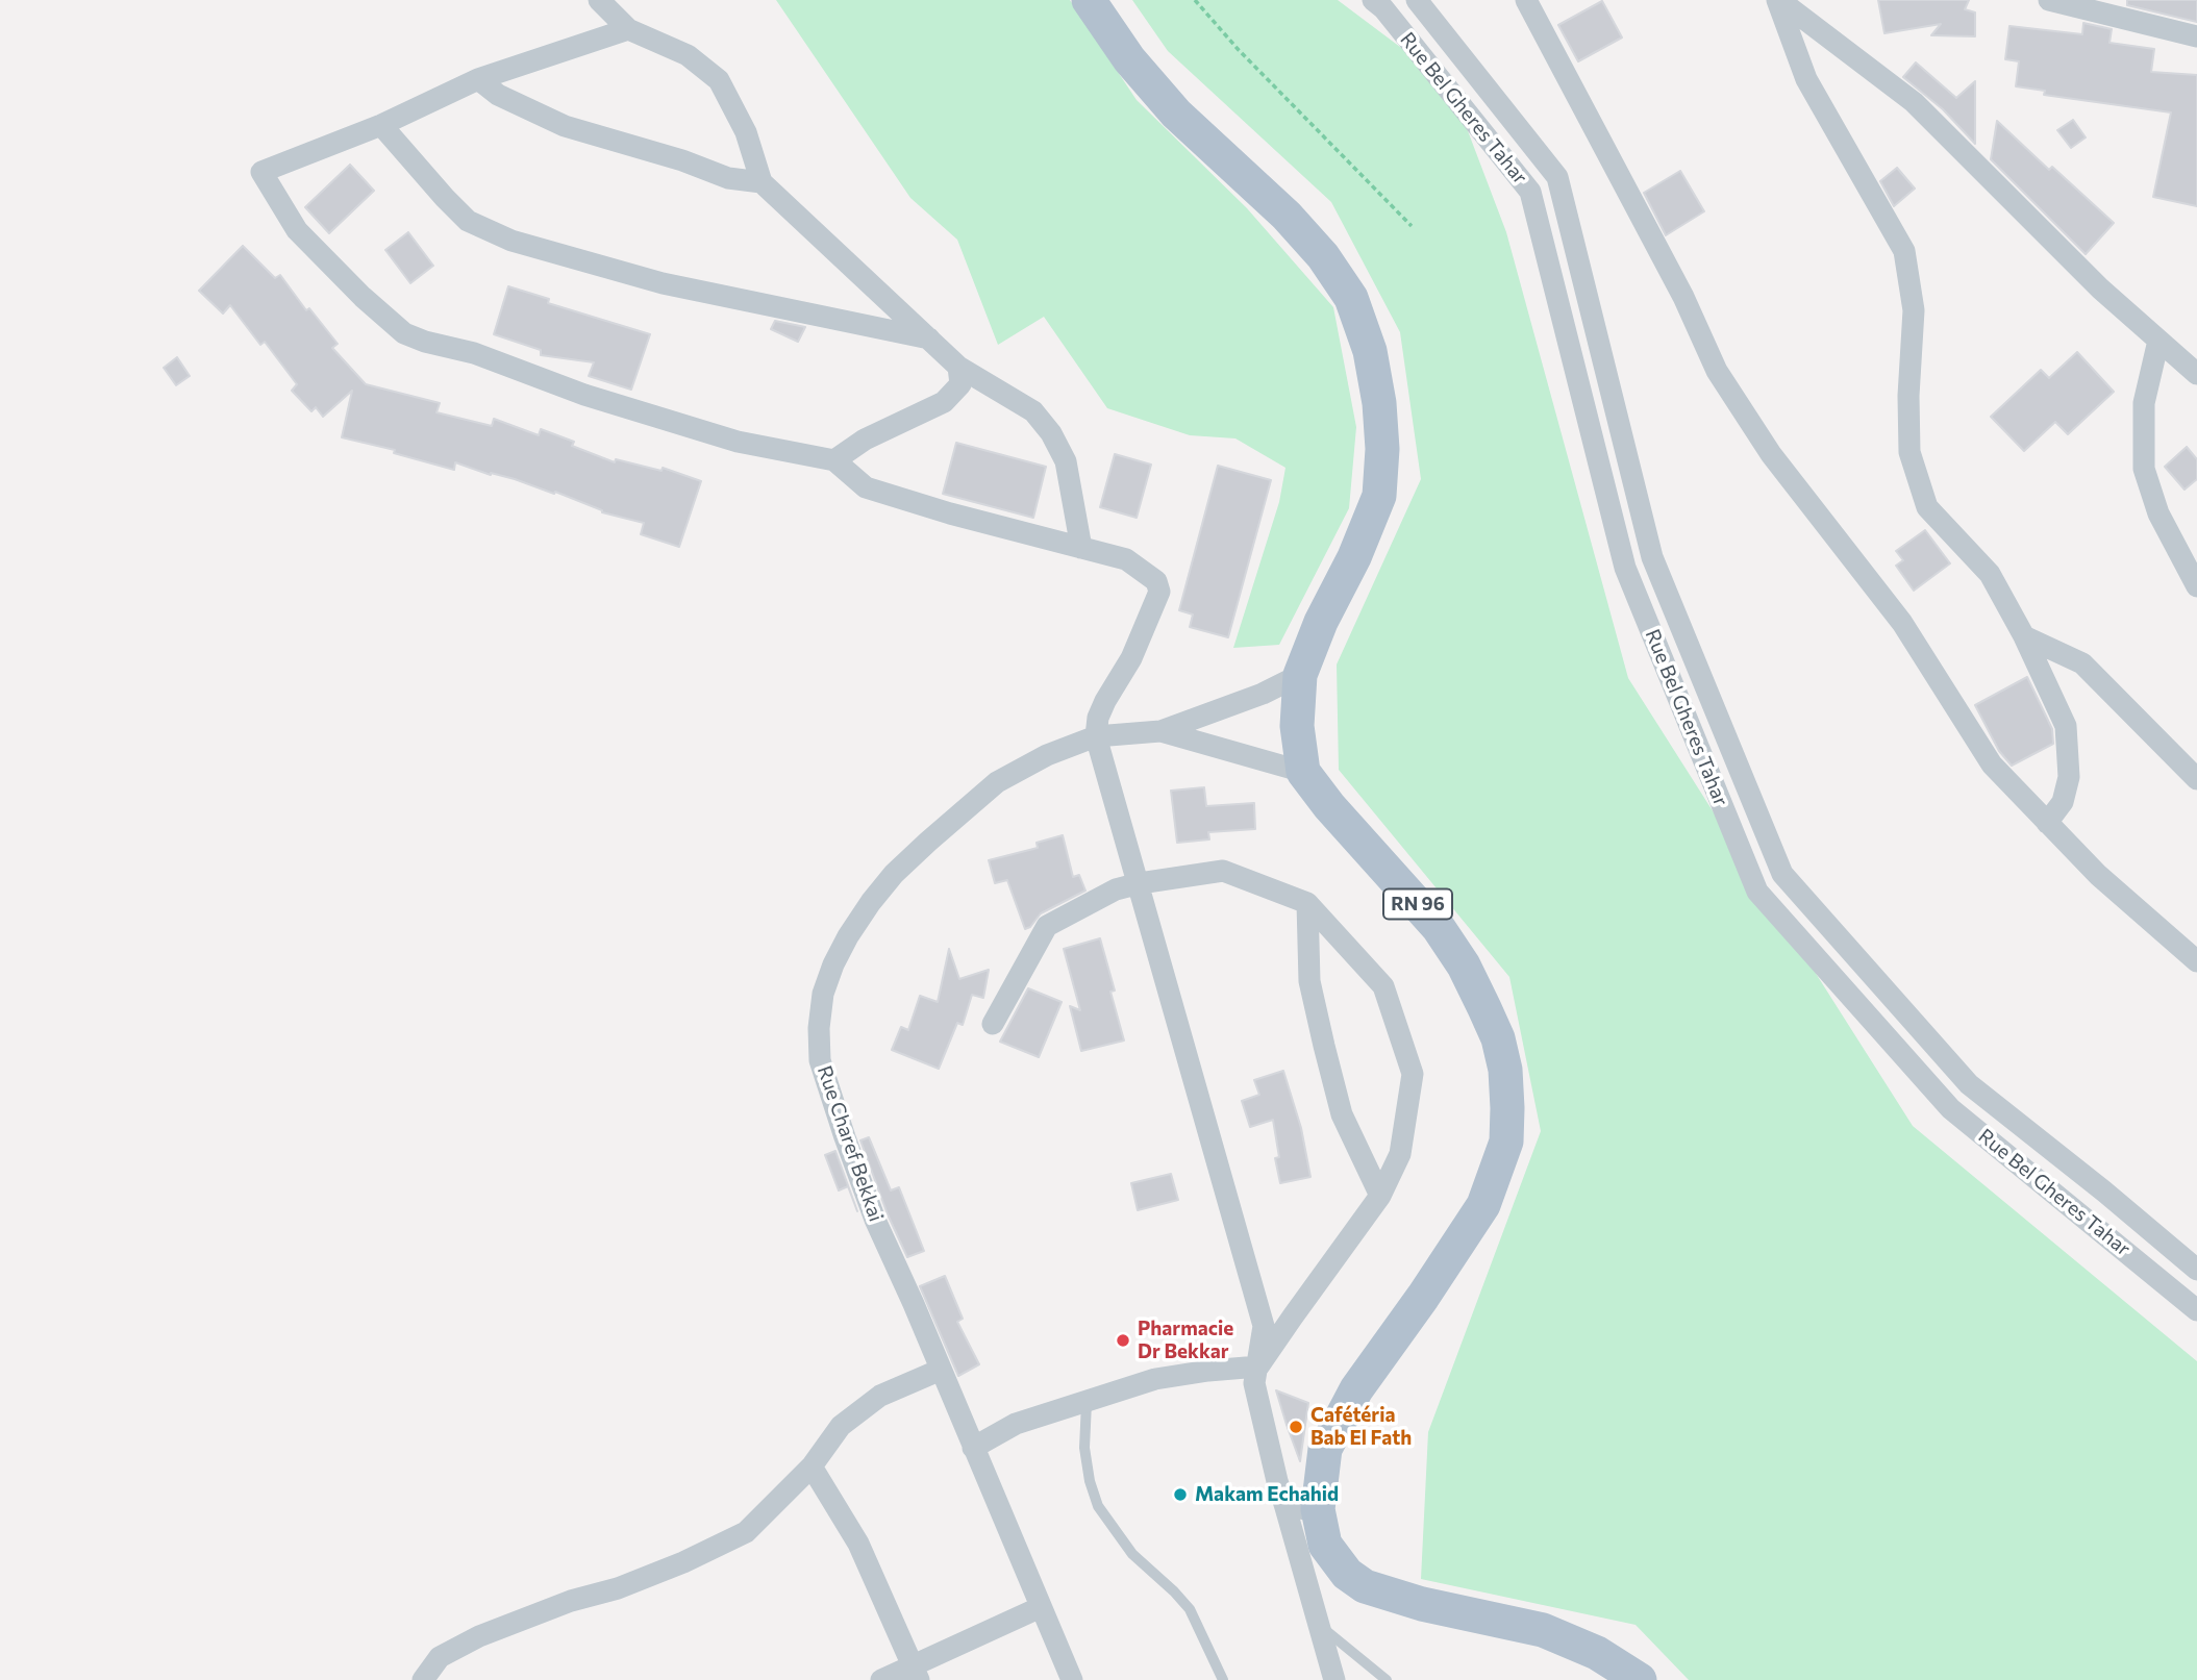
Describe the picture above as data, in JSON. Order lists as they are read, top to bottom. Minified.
{"streets":{"main road":["RN 96"],"street":["Rue Bel Gheres Tahar","Rue Charef Bekkai"]},"crossings":[["RN 96","Rue Charef Bekkai"]],"places":["Pharmacie Dr Bekkar","Cafétéria Bab El Fath","Makam Echahid"]}
